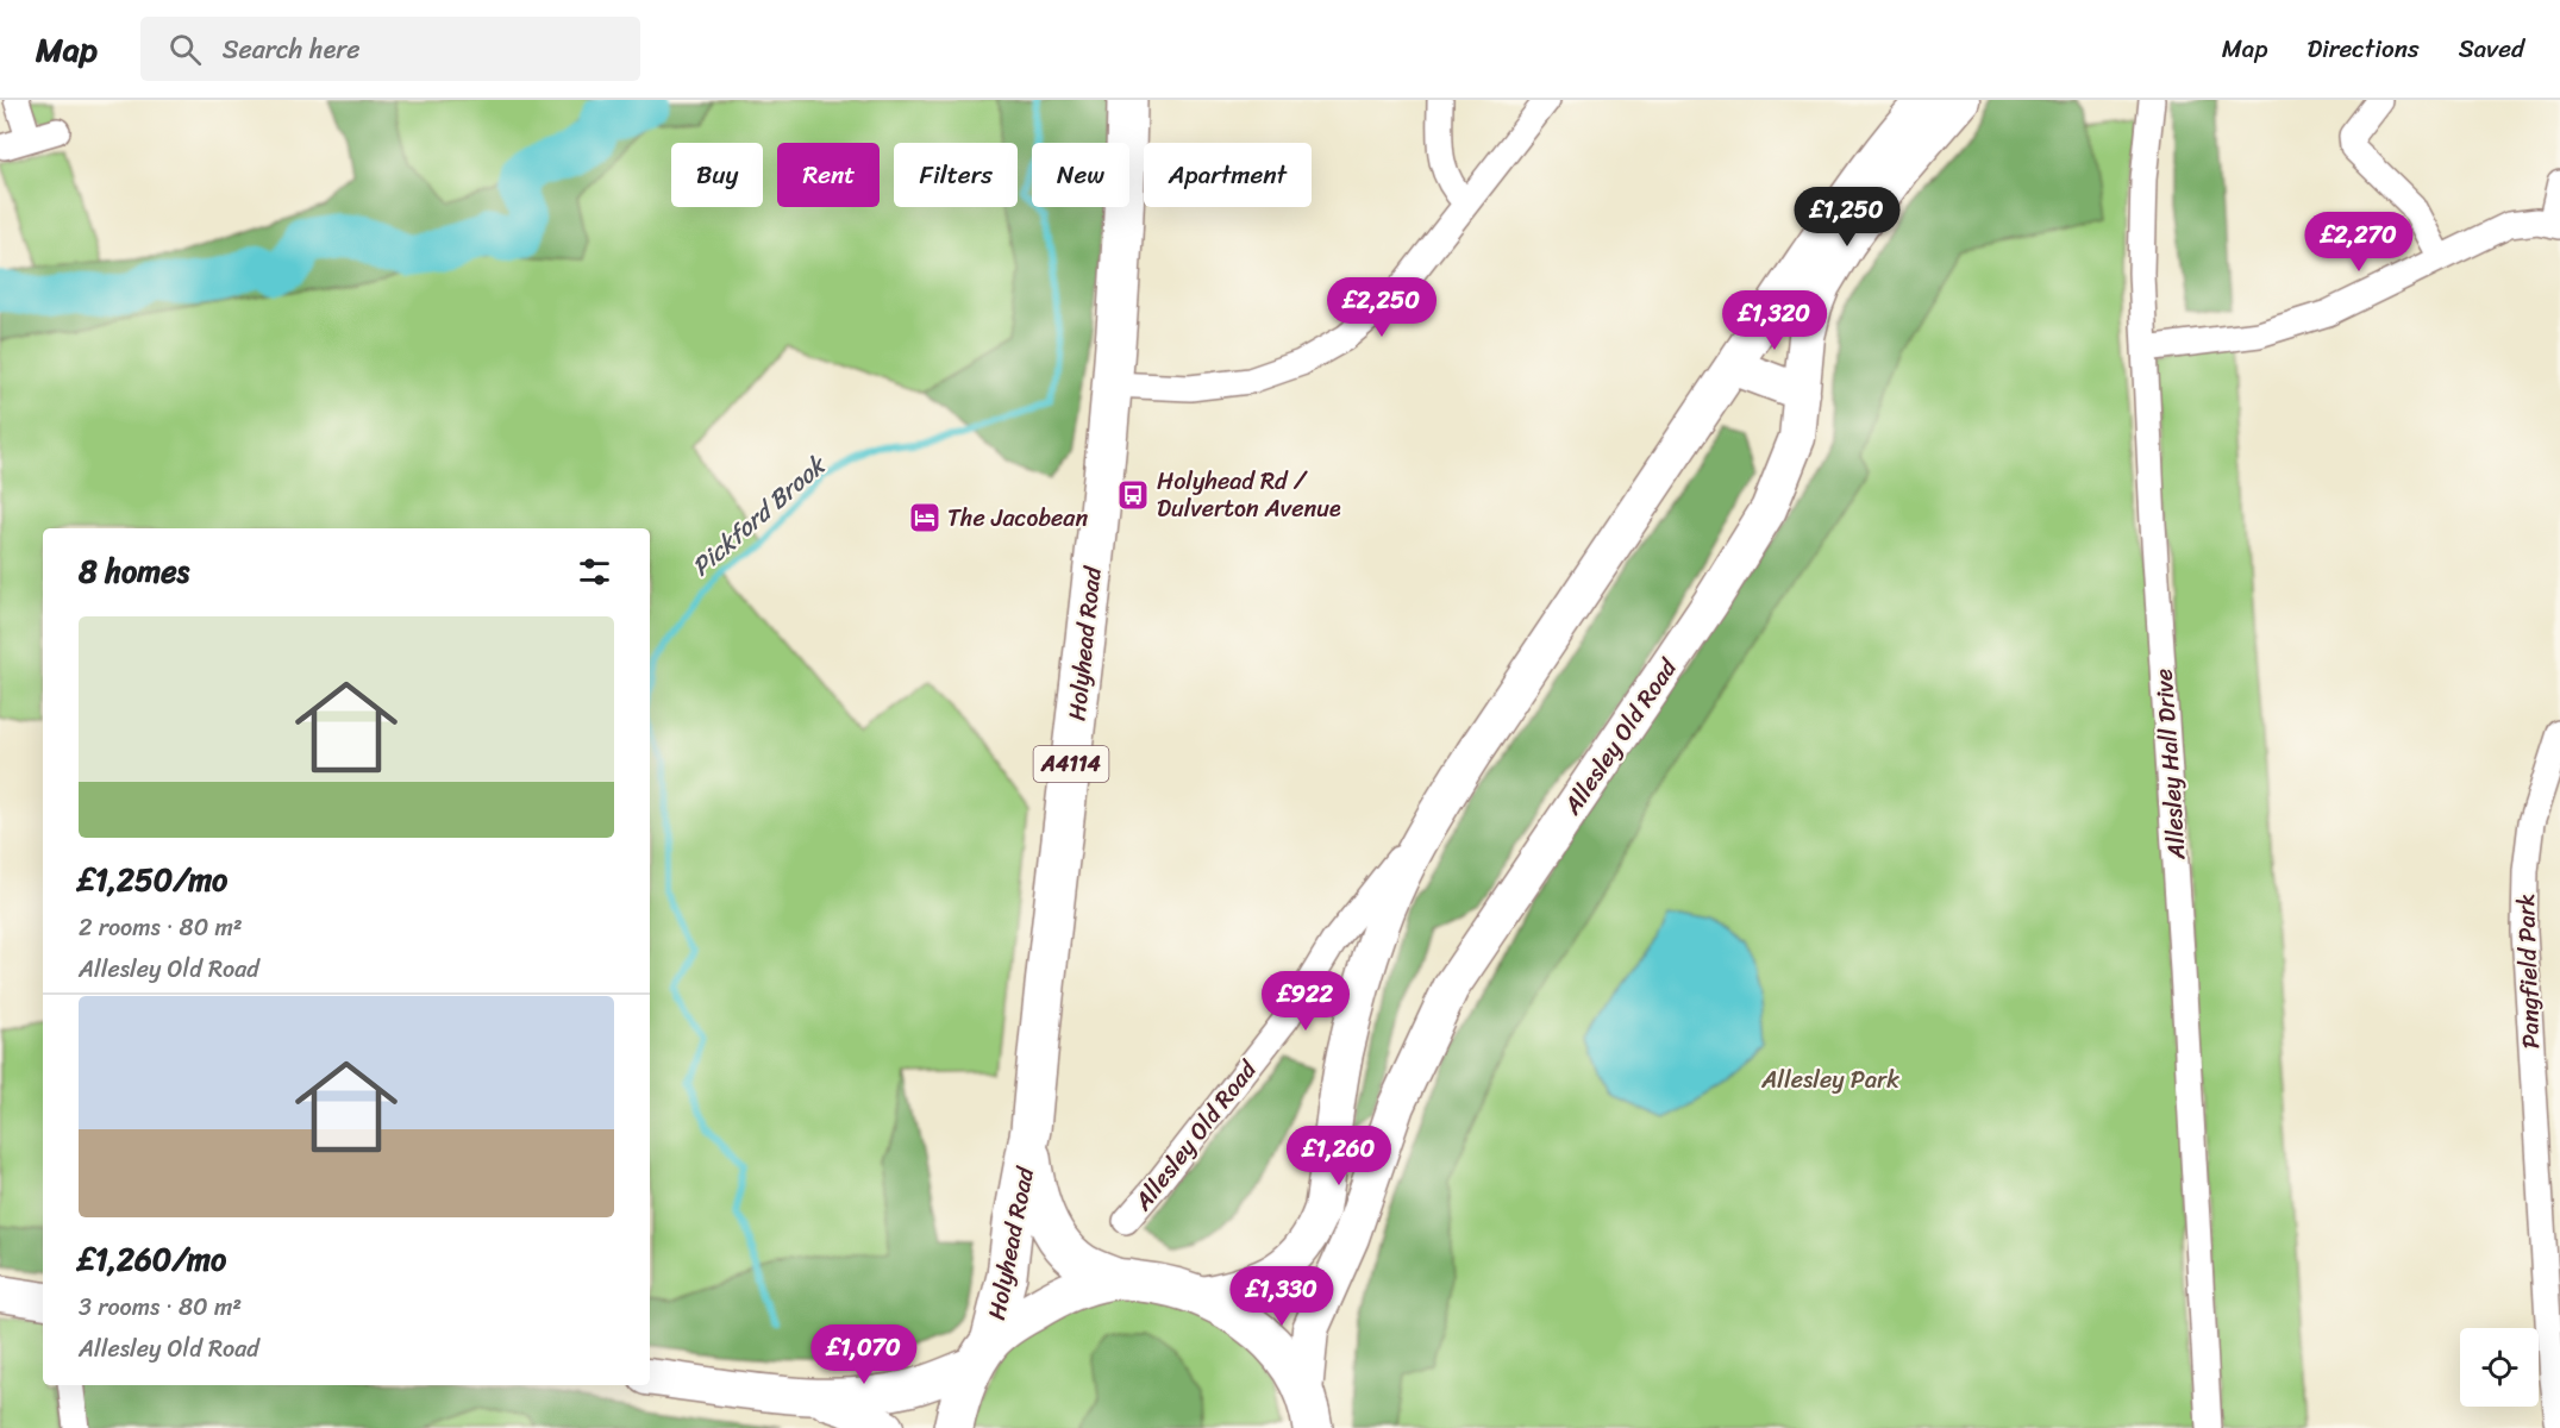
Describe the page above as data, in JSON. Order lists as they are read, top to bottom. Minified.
{"streets":{"highway":["Holyhead Road","A4114"],"main road":["Allesley Old Road"],"street":["Allesley Hall Drive","Pangfield Park"]},"water":["Pickford Brook"],"parks":["Allesley Park"],"places":{"bus stop":["Holyhead Rd / Dulverton Avenue"],"hotel":["The Jacobean"]},"page":{"header":"Map","search":"Search here","nav":["Map","Directions","Saved"],"chip":["Buy","Rent","Filters","New","Apartment"],"price":["£1,250","£2,270","£2,250","£1,320","£922","£1,260","£1,330","£1,070"],"heading":"8 homes","list":[{"name":"£1,250/mo","note":"2 rooms · 80 m² · Allesley Old Road"},{"name":"£1,260/mo","note":"3 rooms · 80 m² · Allesley Old Road"}]}}
